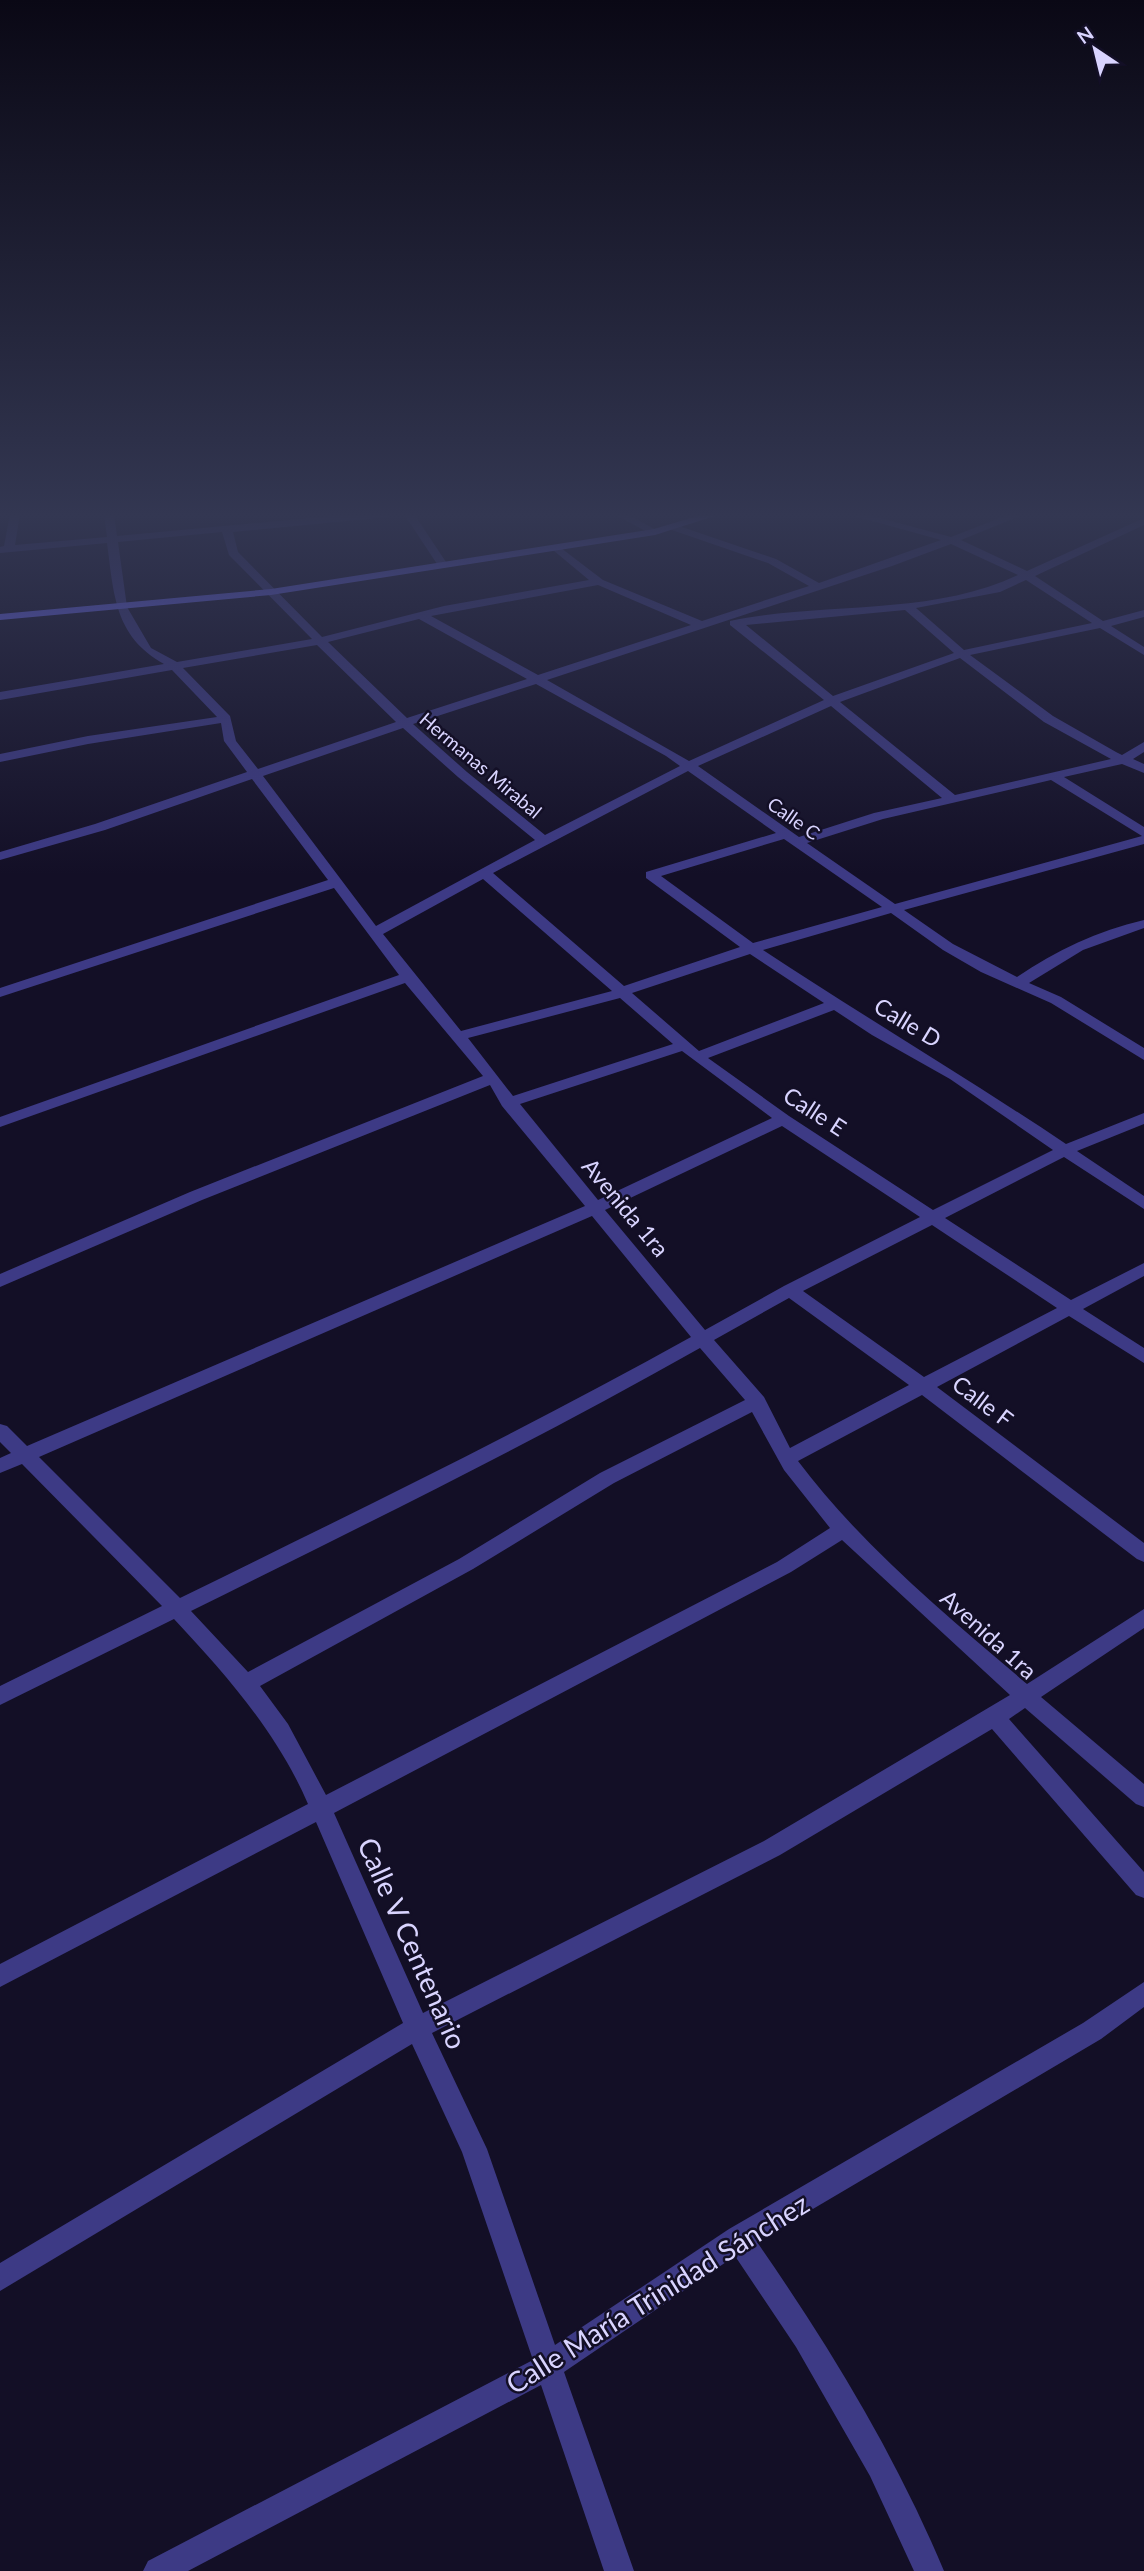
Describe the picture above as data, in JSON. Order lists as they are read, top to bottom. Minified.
{"streets":{"street":["Hermanas Mirabal","Calle C","Calle D","Calle E","Avenida 1ra","Calle F","Calle V Centenario","Calle María Trinidad Sánchez"]},"crossings":[["Calle C","Calle D"],["Calle V Centenario","Calle María Trinidad Sánchez"]],"north":"top left"}
